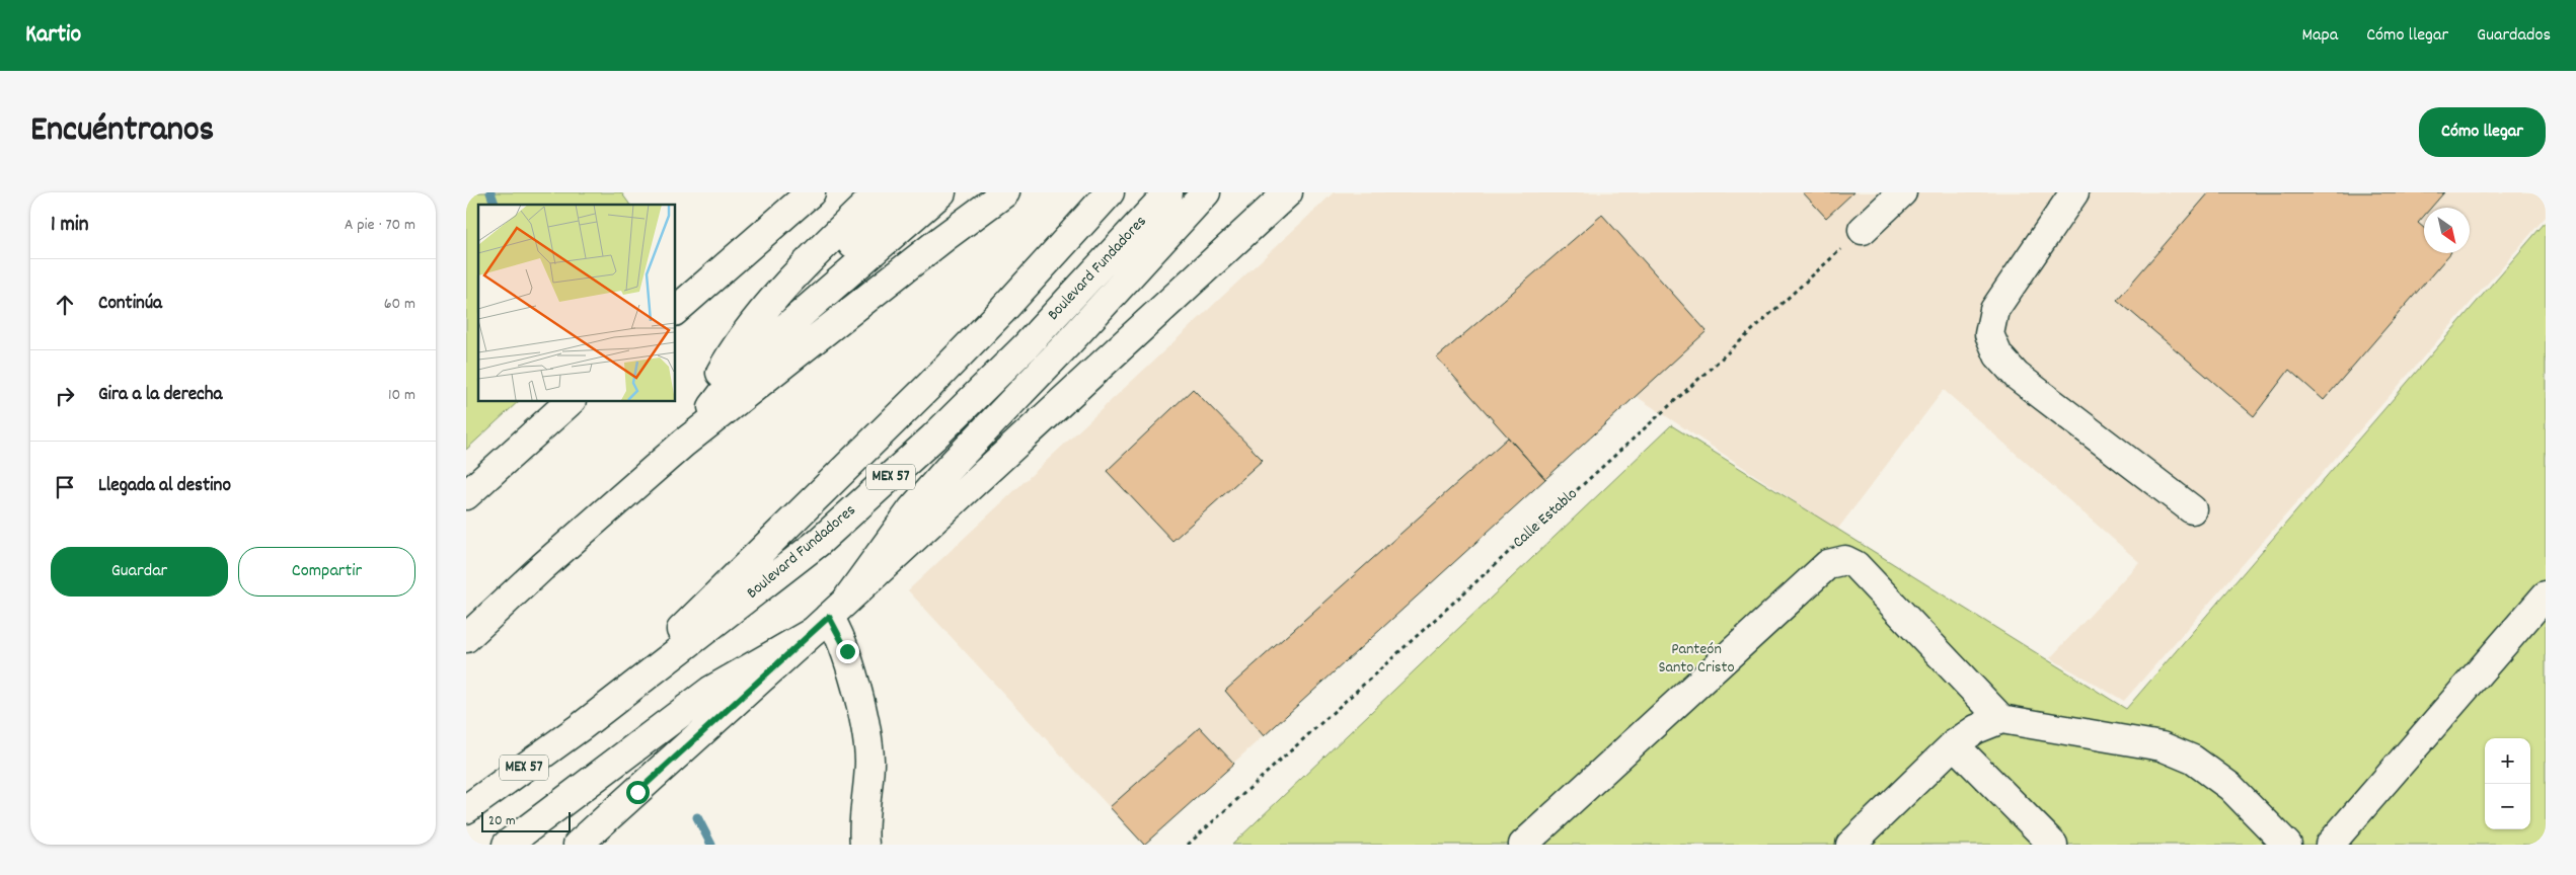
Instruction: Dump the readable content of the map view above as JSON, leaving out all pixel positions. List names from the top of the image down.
{
  "streets": {
    "main road": ["Boulevard Fundadores", "MEX 57"],
    "path": ["Calle Establo"]
  },
  "parks": ["Panteón Santo Cristo"],
  "scale_bar": "20 m",
  "north": "bottom right",
  "page": {
    "header": "Kartio",
    "nav": ["Mapa", "Cómo llegar", "Guardados"],
    "title": "Encuéntranos",
    "buttons": [
      "Cómo llegar",
      ["Guardar", "Compartir"]
    ],
    "heading": ["1 min", "A pie · 70 m"],
    "list": [
      ["Continúa", "60 m"],
      ["Gira a la derecha", "10 m"],
      "Llegada al destino"
    ],
    "map_buttons": ["+", "−"],
    "scale": "20 m"
  }
}
